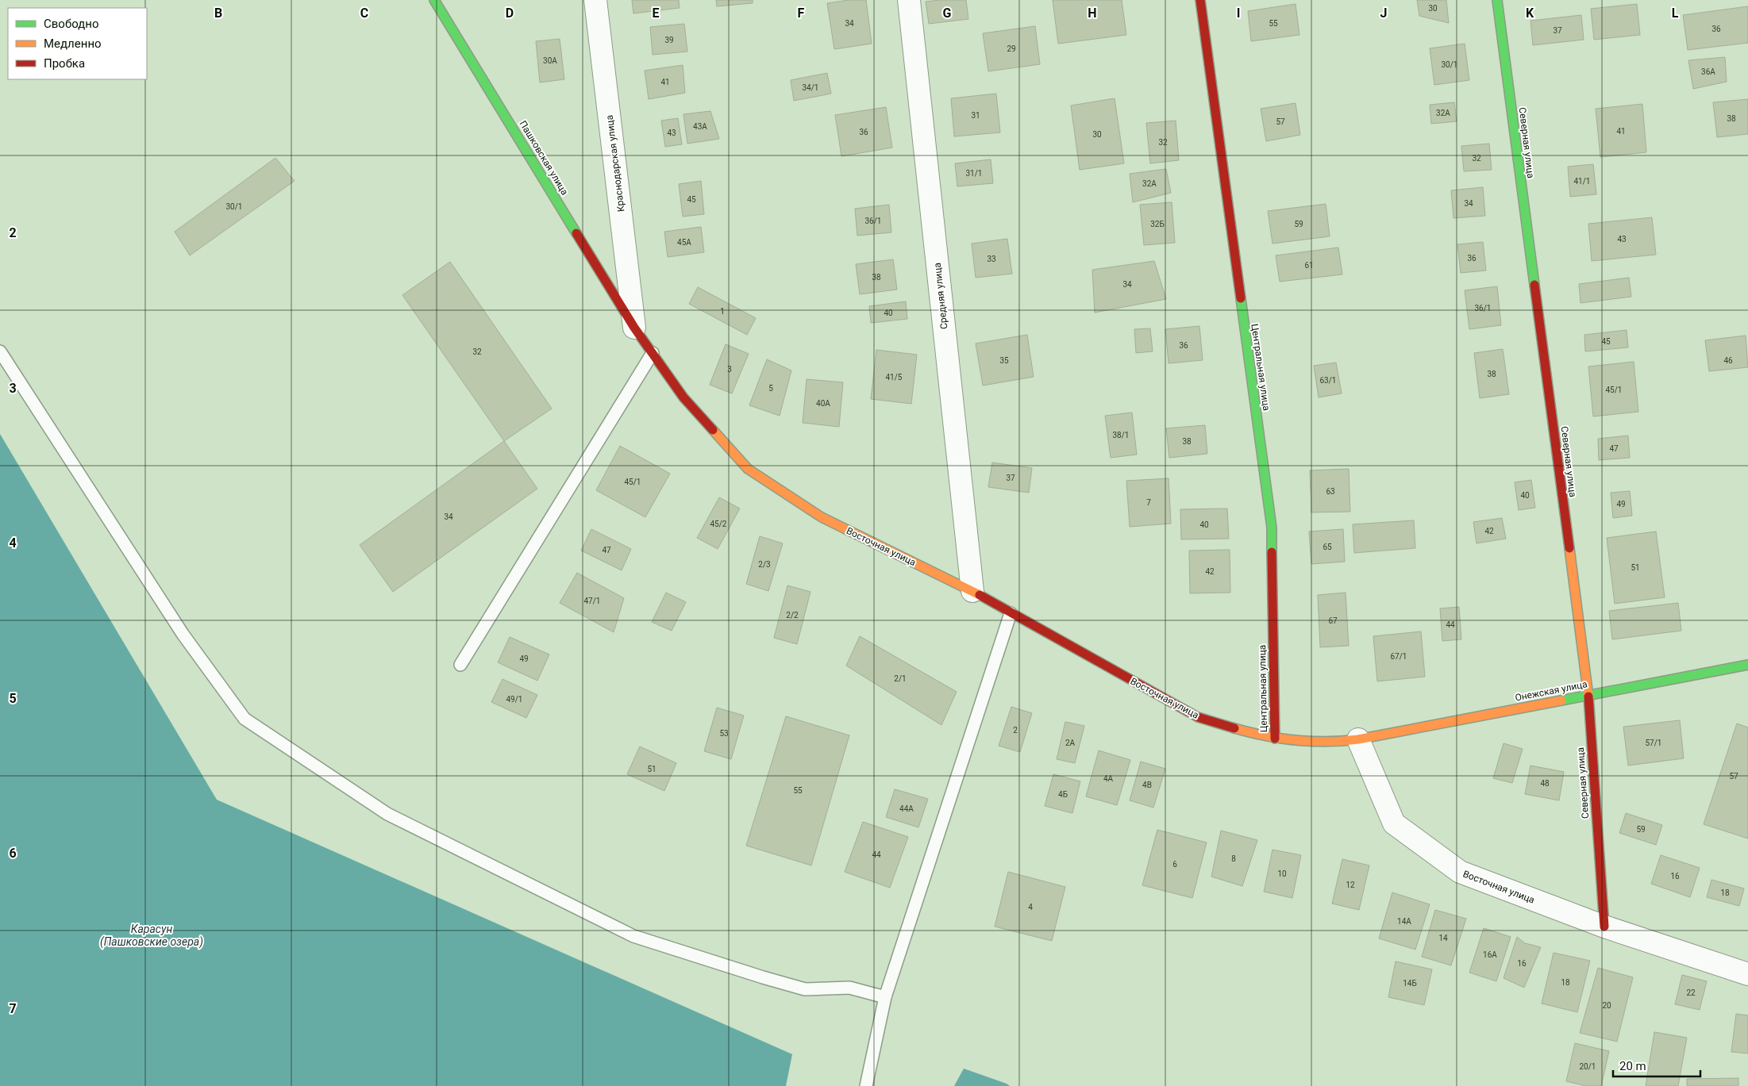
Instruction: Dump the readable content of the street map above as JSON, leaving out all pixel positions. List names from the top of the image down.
{
  "streets": {
    "street": [
      "Северная улица",
      "Пашковская улица",
      "Краснодарская улица",
      "Средняя улица",
      "Центральная улица",
      "Восточная улица",
      "Онежская улица"
    ]
  },
  "crossings": [
    ["Северная улица", "Восточная улица"],
    ["Северная улица", "Онежская улица"],
    ["Пашковская улица", "Краснодарская улица"],
    ["Пашковская улица", "Восточная улица"],
    ["Краснодарская улица", "Восточная улица"],
    ["Средняя улица", "Восточная улица"],
    ["Центральная улица", "Восточная улица"],
    ["Восточная улица", "Онежская улица"]
  ],
  "water": ["Карасун (Пашковские озера)"],
  "house_numbers": [
    "30",
    "34",
    "55",
    "36",
    "37",
    "39",
    "29",
    "30А",
    "30/1",
    "36А",
    "41",
    "34/1",
    "32А",
    "31",
    "38",
    "57",
    "43А",
    "41",
    "36",
    "43",
    "30",
    "32",
    "32",
    "31/1",
    "41/1",
    "32А",
    "45",
    "34",
    "30/1",
    "36/1",
    "32Б",
    "59",
    "43",
    "45А",
    "36",
    "33",
    "61",
    "38",
    "34",
    "36/1",
    "1",
    "40",
    "45",
    "36",
    "32",
    "35",
    "46",
    "3",
    "38",
    "41/5",
    "63/1",
    "5",
    "45/1",
    "40А",
    "38/1",
    "38",
    "47",
    "37",
    "45/1",
    "63",
    "40",
    "7",
    "49",
    "34",
    "45/2",
    "40",
    "42",
    "65",
    "47",
    "2/3",
    "51",
    "42",
    "47/1",
    "2/2",
    "67",
    "44",
    "67/1",
    "49",
    "2/1",
    "49/1",
    "2",
    "53",
    "2А",
    "57/1",
    "51",
    "57",
    "4А",
    "48",
    "4В",
    "55",
    "4Б",
    "44А",
    "59",
    "44",
    "8",
    "6",
    "10",
    "16",
    "12",
    "18",
    "4",
    "14А",
    "14",
    "16А",
    "16",
    "18",
    "14Б",
    "22",
    "20",
    "20/1"
  ],
  "legend": ["Свободно", "Медленно", "Пробка"],
  "scale_bar": "20 m",
  "grid": {
    "columns": [
      "B",
      "C",
      "D",
      "E",
      "F",
      "G",
      "H",
      "I",
      "J",
      "K",
      "L"
    ],
    "rows": [
      "2",
      "3",
      "4",
      "5",
      "6",
      "7"
    ]
  }
}
